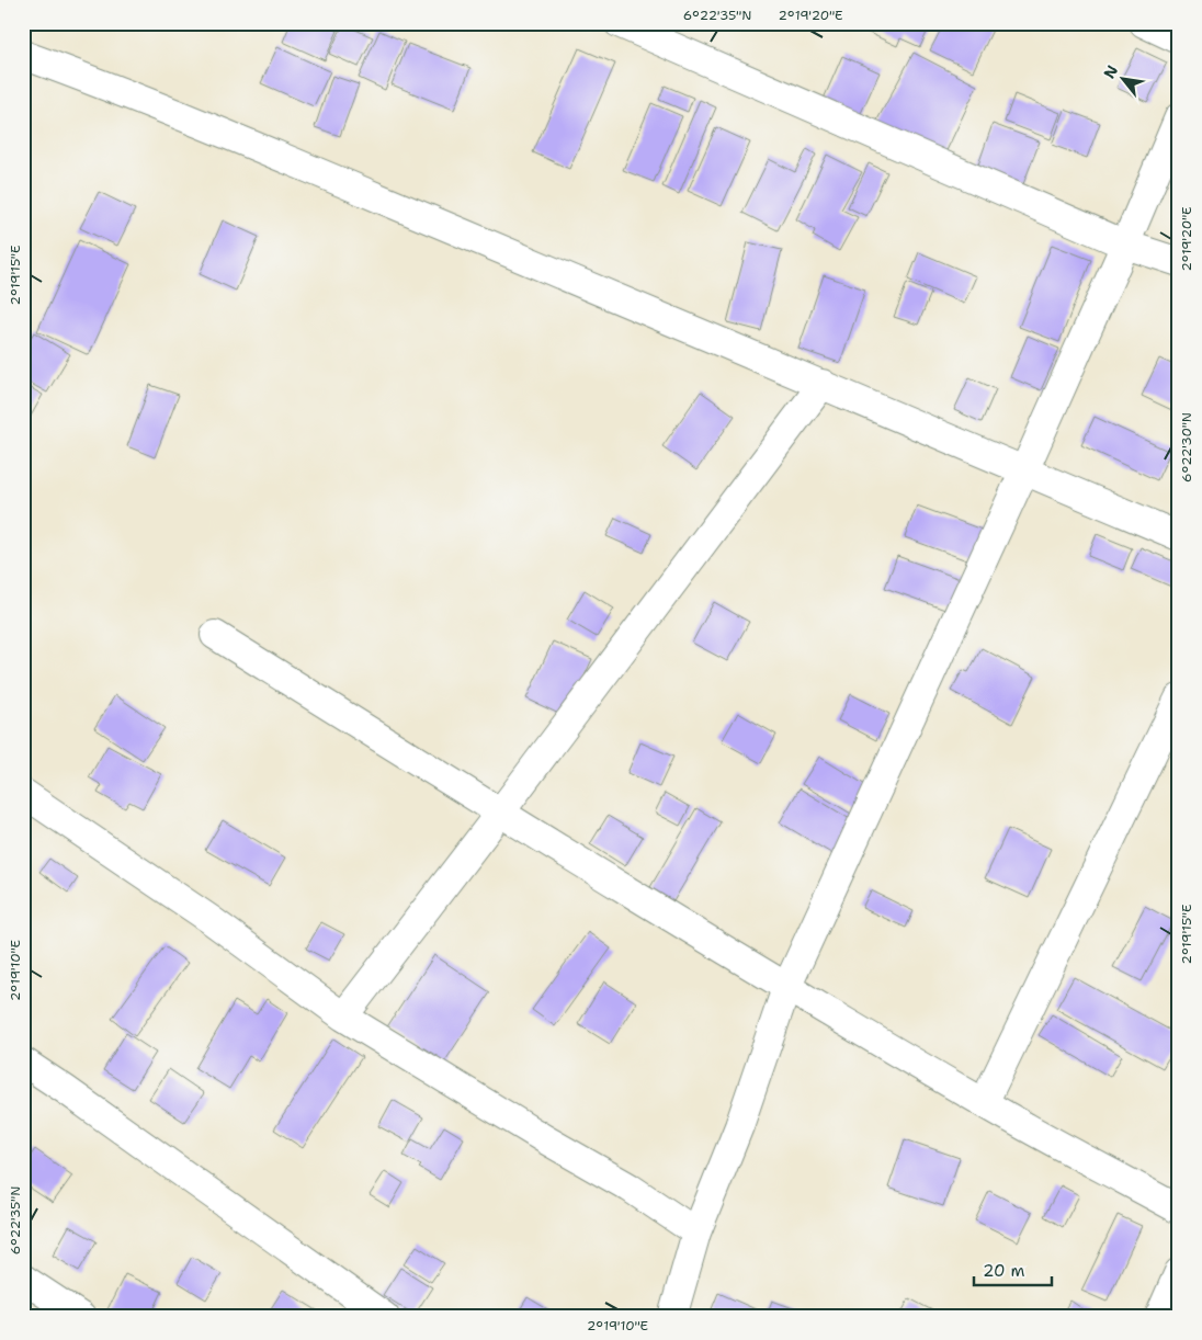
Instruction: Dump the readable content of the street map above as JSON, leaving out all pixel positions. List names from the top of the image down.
{
  "scale_bar": "20 m",
  "north": "top left",
  "coordinates": [
    "6°22'35\"N",
    "2°19'20\"E",
    "2°19'15\"E",
    "6°22'30\"N",
    "2°19'10\"E"
  ]
}
